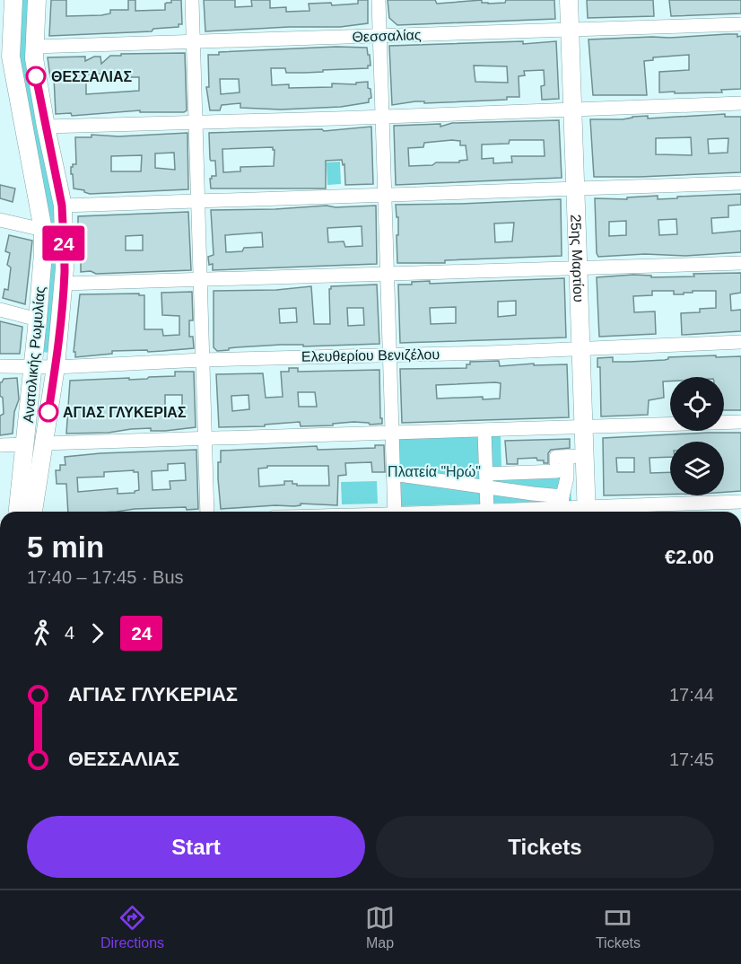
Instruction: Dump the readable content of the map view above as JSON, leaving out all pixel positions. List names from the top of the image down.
{
  "streets": {
    "main road": ["25ης Μαρτίου", "Ανατολικής Ρωμυλίας"],
    "street": ["Θεσσαλίας", "Ελευθερίου Βενιζέλου"]
  },
  "crossings": [
    ["Θεσσαλίας", "25ης Μαρτίου"],
    ["Θεσσαλίας", "Ανατολικής Ρωμυλίας"],
    ["25ης Μαρτίου", "Ελευθερίου Βενιζέλου"],
    ["Ανατολικής Ρωμυλίας", "Ελευθερίου Βενιζέλου"]
  ],
  "parks": ["Πλατεία \"Ηρώ\""],
  "places": ["ΘΕΣΣΑΛΙΑΣ", "ΑΓΙΑΣ ΓΛΥΚΕΡΙΑΣ"],
  "lines": ["bus line 24"],
  "page": {
    "on_map": "24",
    "heading": ["5 min", "17:40 – 17:45 · Bus", "€2.00"],
    "legs": ["4", "24"],
    "list": [
      {
        "name": "ΑΓΙΑΣ ΓΛΥΚΕΡΙΑΣ",
        "value": "17:44"
      },
      {
        "name": "ΘΕΣΣΑΛΙΑΣ",
        "value": "17:45"
      }
    ],
    "buttons": ["Start", "Tickets"],
    "tabs": ["Directions", "Map", "Tickets"]
  }
}
